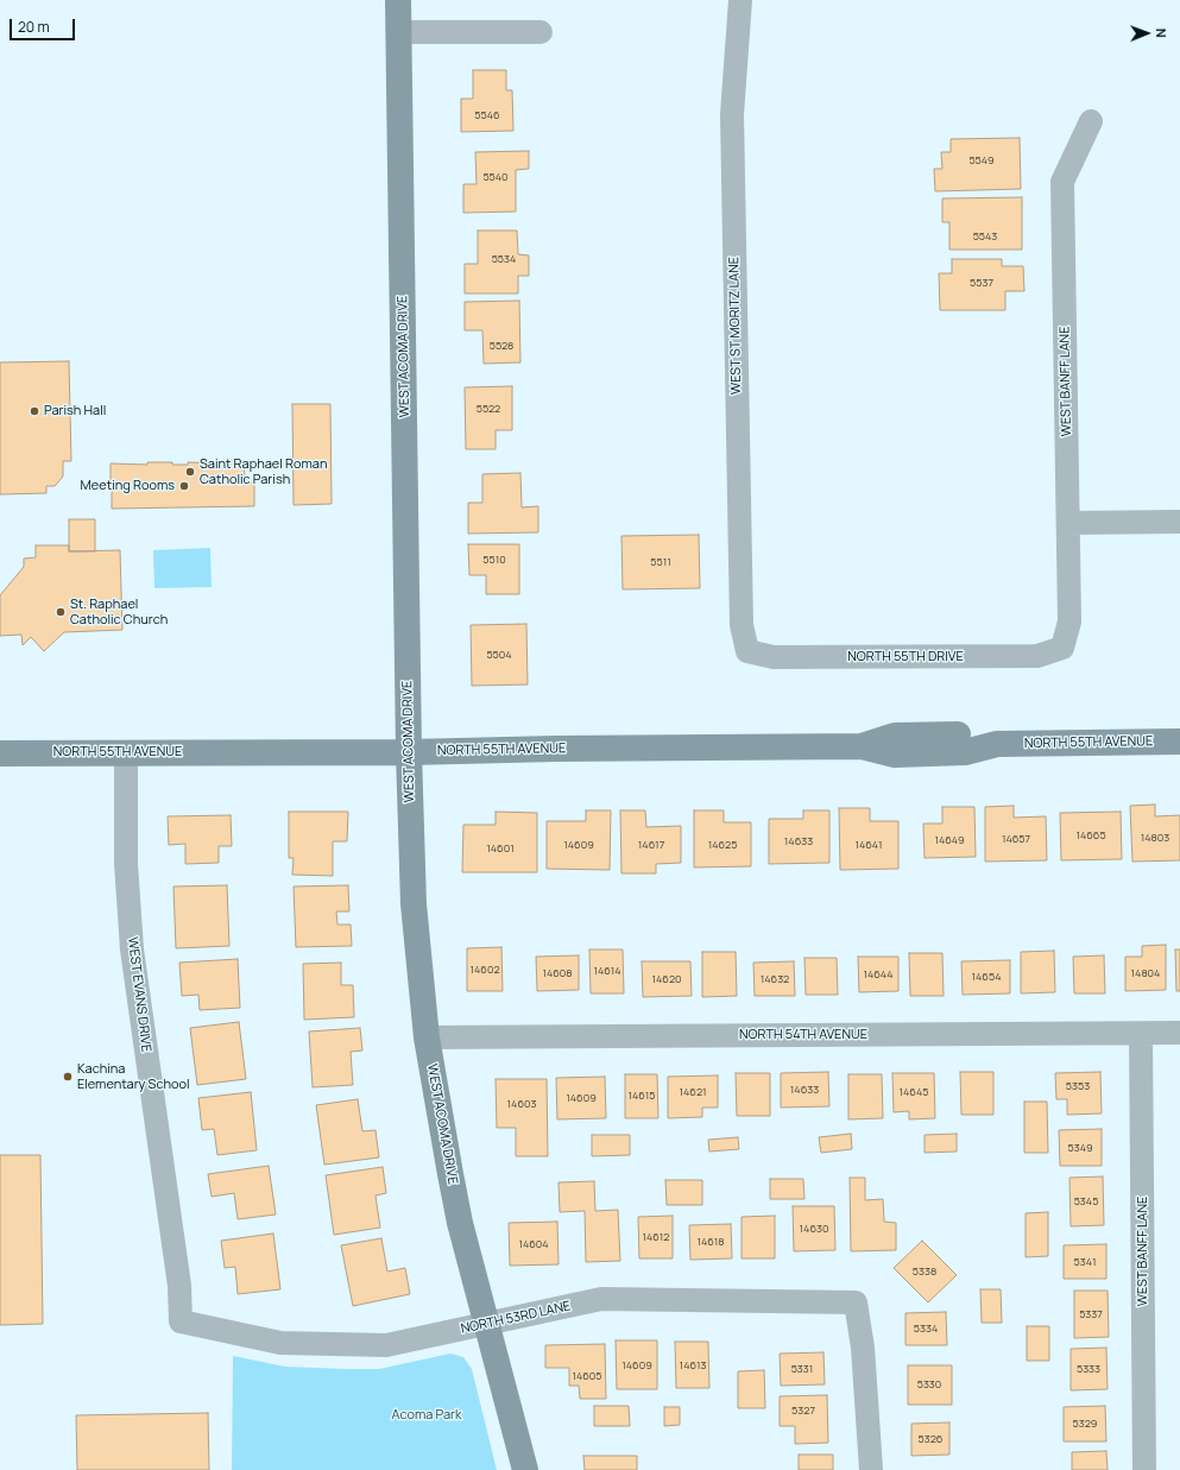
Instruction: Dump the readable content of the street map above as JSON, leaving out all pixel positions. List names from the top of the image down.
{
  "streets": {
    "street": [
      "WEST ST MORITZ LANE",
      "WEST ACOMA DRIVE",
      "WEST BANFF LANE",
      "NORTH 55TH DRIVE",
      "NORTH 55TH AVENUE",
      "WEST EVANS DRIVE",
      "NORTH 54TH AVENUE",
      "NORTH 53RD LANE"
    ]
  },
  "crossings": [
    ["WEST ST MORITZ LANE", "NORTH 55TH DRIVE"],
    ["WEST ACOMA DRIVE", "NORTH 55TH AVENUE"],
    ["WEST ACOMA DRIVE", "NORTH 54TH AVENUE"],
    ["WEST ACOMA DRIVE", "NORTH 53RD LANE"],
    ["WEST BANFF LANE", "NORTH 55TH DRIVE"],
    ["WEST BANFF LANE", "NORTH 54TH AVENUE"],
    ["NORTH 55TH AVENUE", "WEST EVANS DRIVE"],
    ["WEST EVANS DRIVE", "NORTH 53RD LANE"]
  ],
  "parks": ["Acoma Park"],
  "places": [
    "Parish Hall",
    "Saint Raphael Roman Catholic Parish",
    "Meeting Rooms",
    "St. Raphael Catholic Church",
    "Kachina Elementary School"
  ],
  "house_numbers": [
    "5546",
    "5549",
    "5540",
    "5543",
    "5534",
    "5537",
    "5528",
    "5522",
    "5510",
    "5511",
    "5504",
    "14665",
    "14803",
    "14657",
    "14649",
    "14633",
    "14609",
    "14617",
    "14625",
    "14641",
    "14601",
    "14602",
    "14614",
    "14608",
    "14804",
    "14644",
    "14654",
    "14620",
    "14632",
    "5353",
    "14633",
    "14621",
    "14645",
    "14615",
    "14609",
    "14603",
    "5349",
    "5345",
    "14630",
    "14612",
    "14618",
    "14604",
    "5341",
    "5338",
    "5337",
    "5334",
    "14609",
    "14613",
    "5331",
    "5333",
    "14605",
    "5330",
    "5327",
    "5329",
    "5326"
  ],
  "scale_bar": "20 m",
  "north": "right"
}
